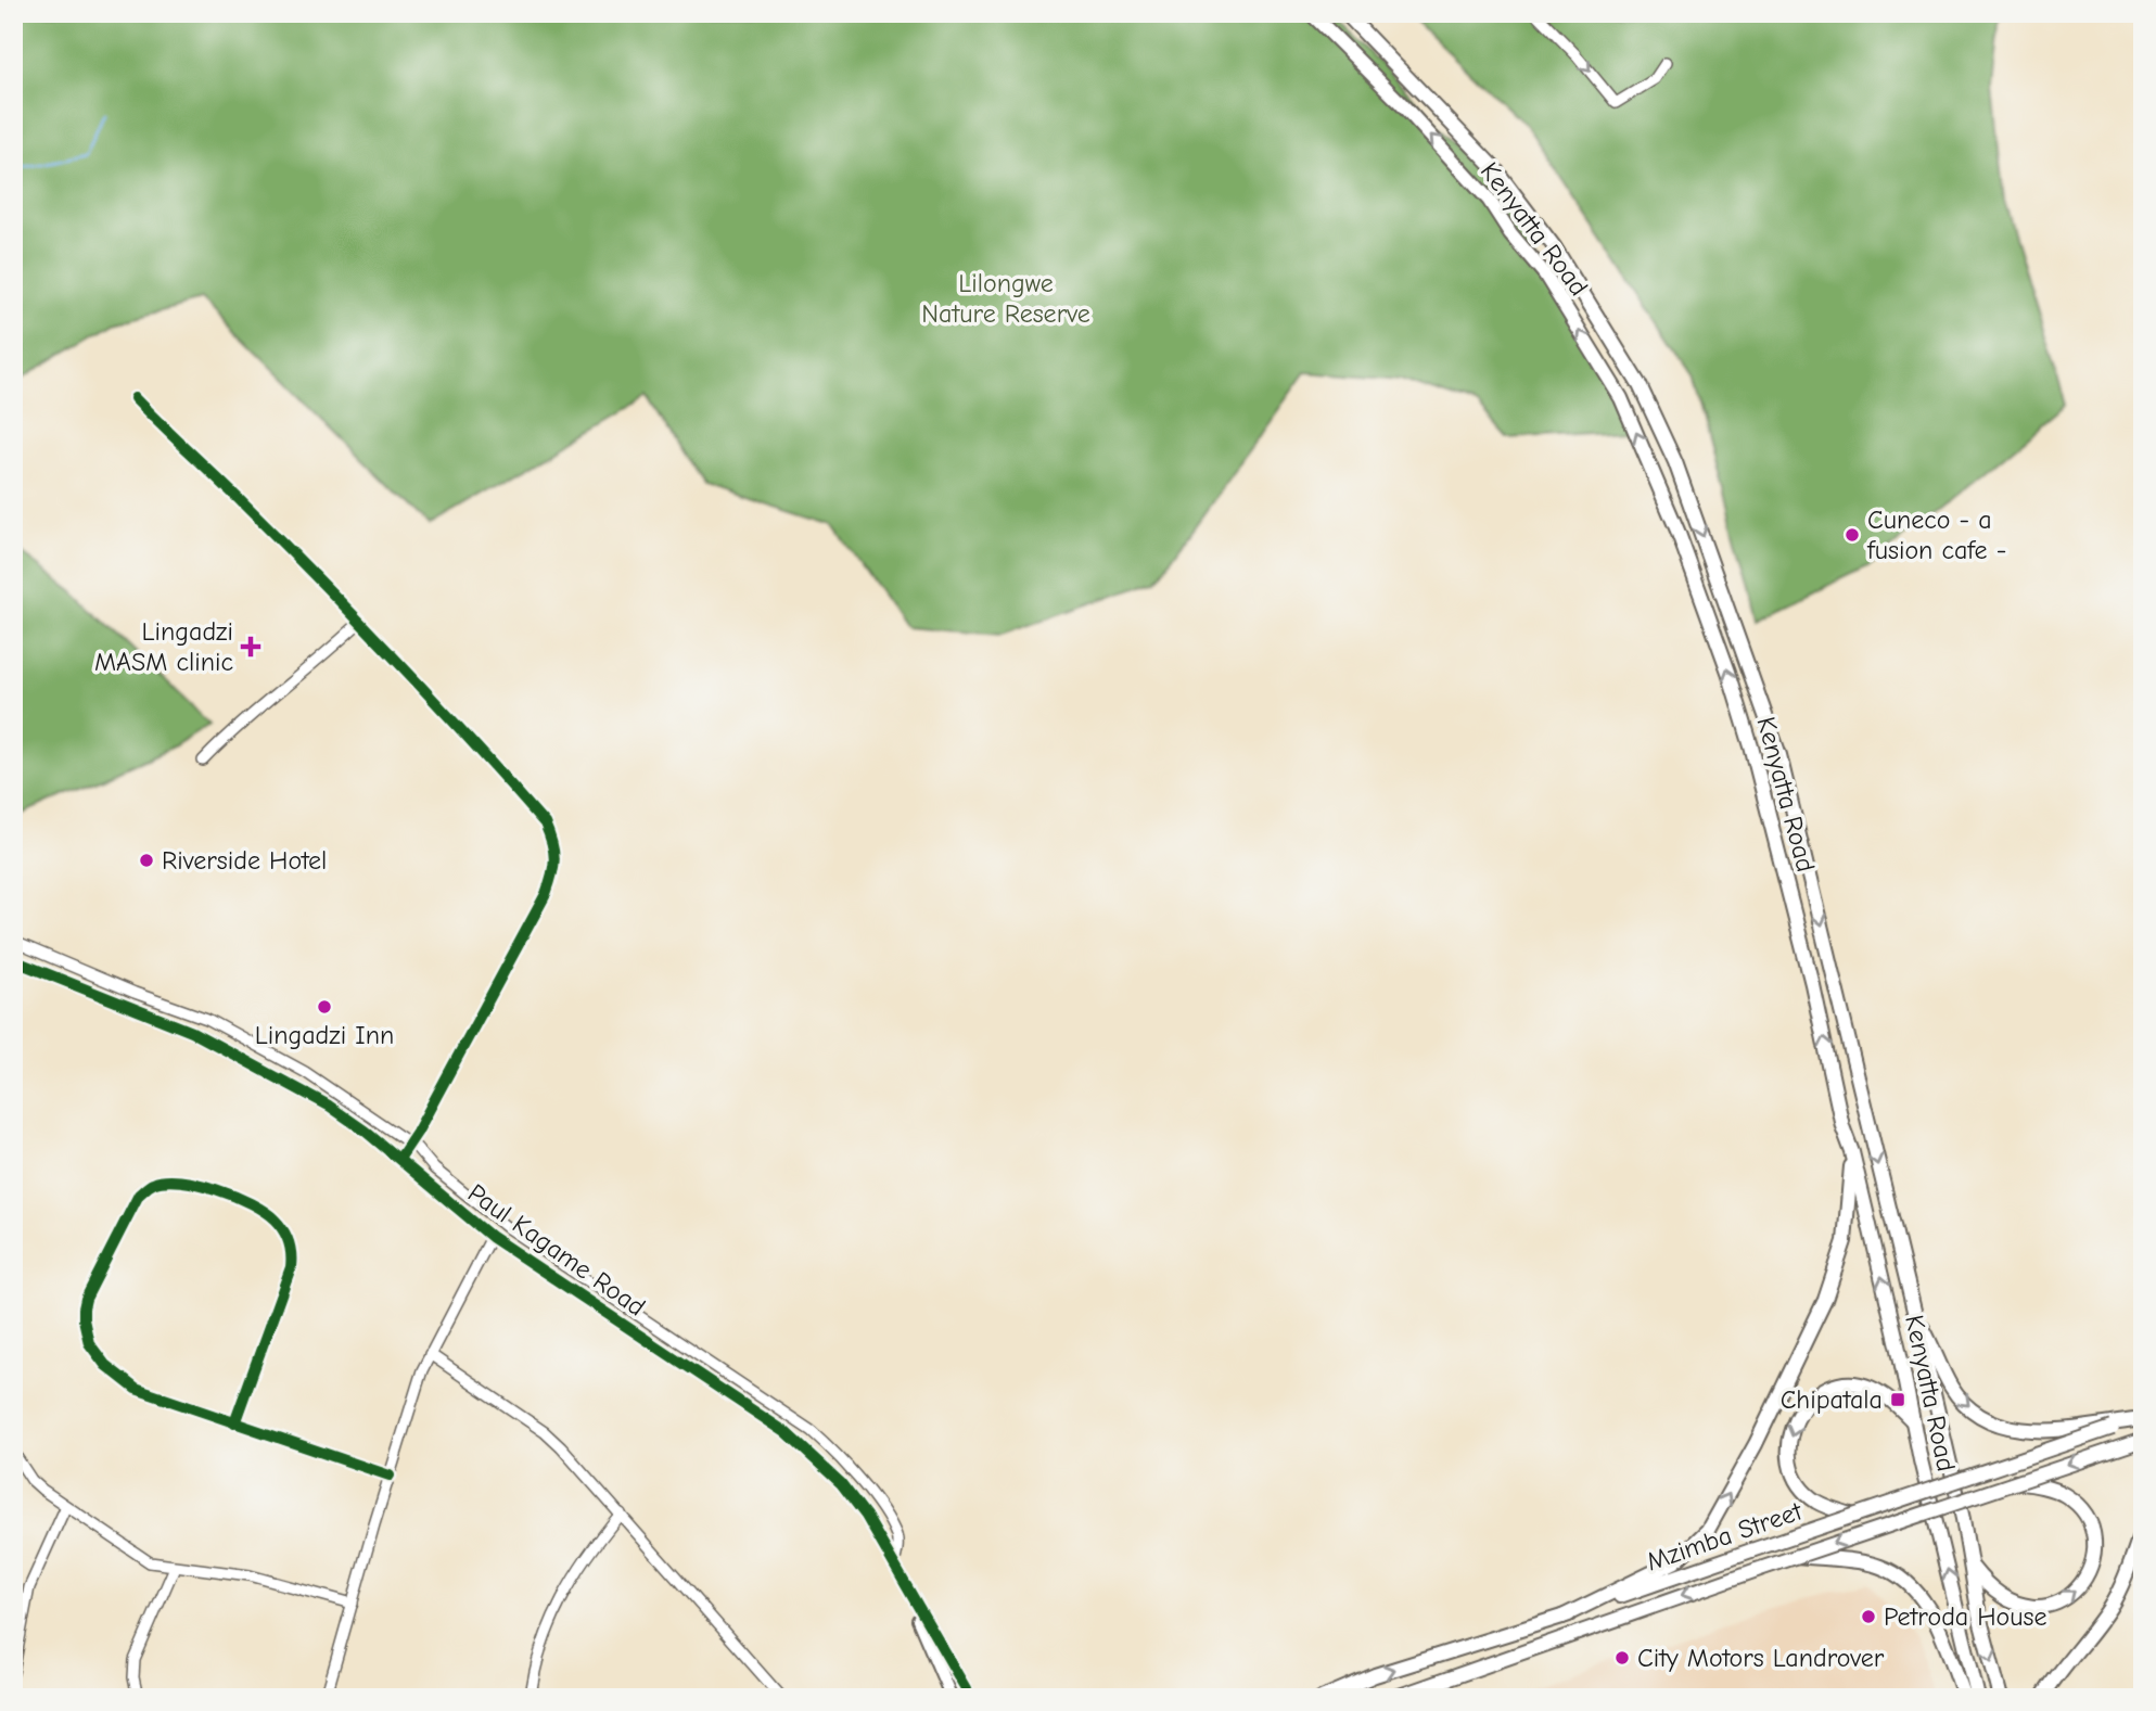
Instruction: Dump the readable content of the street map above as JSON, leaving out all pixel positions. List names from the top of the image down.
{
  "streets": {
    "main road": ["Kenyatta Road", "Mzimba Street"],
    "street": ["Paul Kagame Road"]
  },
  "parks": ["Lilongwe Nature Reserve"],
  "places": {
    "other": [
      "Cuneco - a fusion cafe -",
      "Riverside Hotel",
      "Lingadzi Inn",
      "Petroda House",
      "City Motors Landrover"
    ],
    "health": ["Lingadzi MASM clinic"],
    "transit": ["Chipatala"]
  }
}
